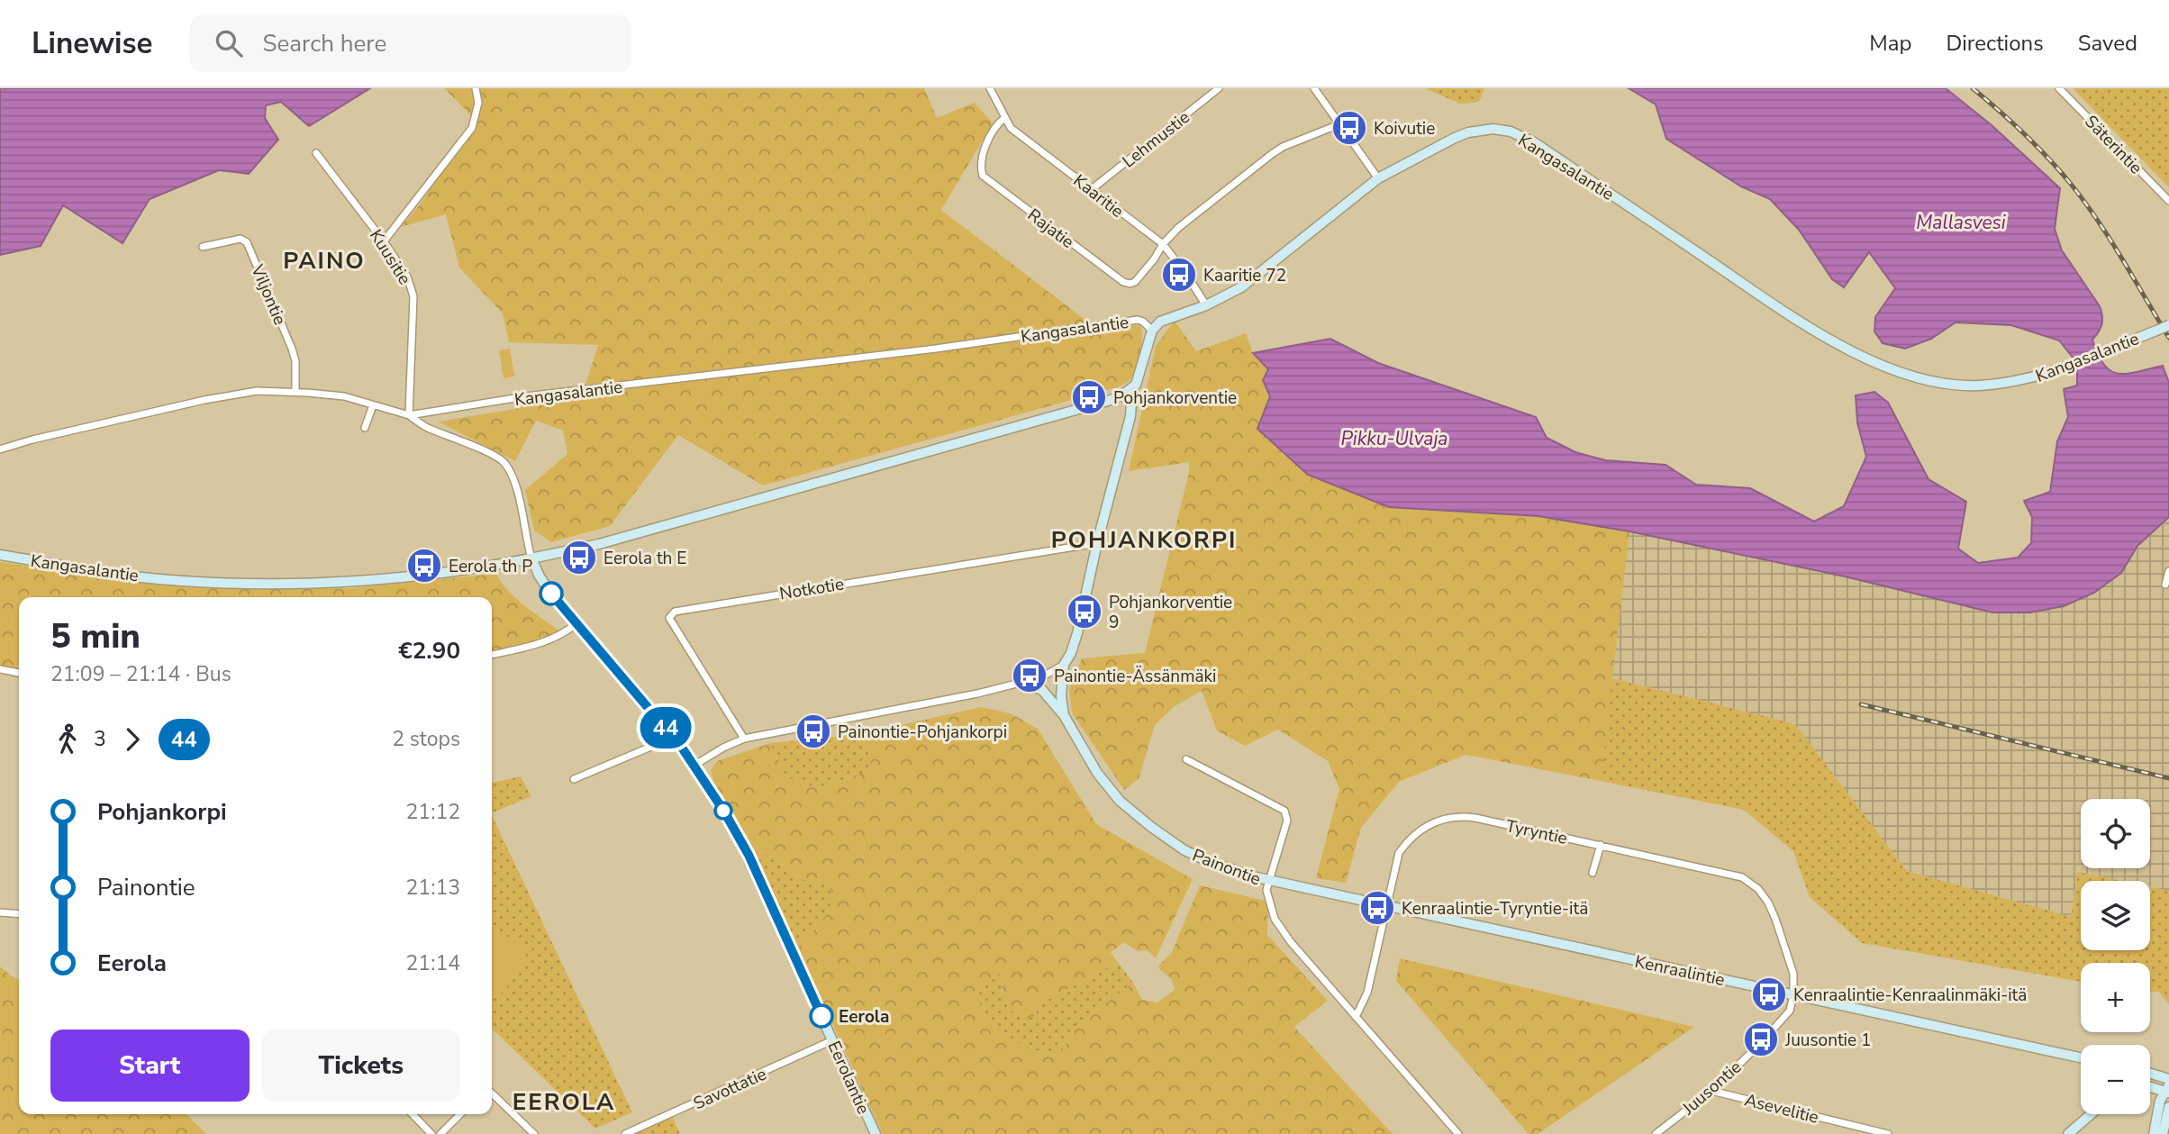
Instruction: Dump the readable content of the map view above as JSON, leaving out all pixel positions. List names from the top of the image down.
{
  "streets": {
    "main road": [
      "Kangasalantie",
      "Painontie",
      "Kenraalintie",
      "Eerolantie"
    ],
    "street": [
      "Lehmustie",
      "Säterintie",
      "Kaaritie",
      "Rajatie",
      "Kuusitie",
      "Viljontie",
      "Notkotie",
      "Tyryntie",
      "Juusontie",
      "Savottatie",
      "Asevelitie"
    ]
  },
  "crossings": [
    ["Lehmustie", "Kaaritie"],
    ["Kangasalantie", "Kaaritie"],
    ["Kangasalantie", "Kuusitie"],
    ["Kangasalantie", "Viljontie"],
    ["Kaaritie", "Rajatie"],
    ["Tyryntie", "Painontie"],
    ["Tyryntie", "Kenraalintie"],
    ["Tyryntie", "Juusontie"],
    ["Painontie", "Kenraalintie"],
    ["Kenraalintie", "Juusontie"],
    ["Eerolantie", "Savottatie"],
    ["Juusontie", "Asevelitie"]
  ],
  "districts": ["PAINO", "POHJANKORPI", "EEROLA"],
  "water": ["Mallasvesi", "Pikku-Ulvaja"],
  "places": {
    "bus stop": [
      "Koivutie",
      "Kaaritie 72",
      "Pohjankorventie",
      "Eerola th E",
      "Eerola th P",
      "Pohjankorventie 9",
      "Painontie-Ässänmäki",
      "Painontie-Pohjankorpi",
      "Kenraalintie-Tyryntie-itä",
      "Kenraalintie-Kenraalinmäki-itä",
      "Juusontie 1"
    ],
    "other": ["Eerola"]
  },
  "lines": ["bus line 44"],
  "page": {
    "header": "Linewise",
    "search": "Search here",
    "nav": ["Map", "Directions", "Saved"],
    "on_map": "44",
    "heading": ["5 min", "21:09 – 21:14 · Bus", "€2.90"],
    "legs": ["3", "44", "2 stops"],
    "list": [
      {
        "name": "Pohjankorpi",
        "value": "21:12"
      },
      {
        "name": "Painontie",
        "value": "21:13"
      },
      {
        "name": "Eerola",
        "value": "21:14"
      }
    ],
    "map_buttons": ["+", "−"],
    "buttons": ["Start", "Tickets"]
  }
}
